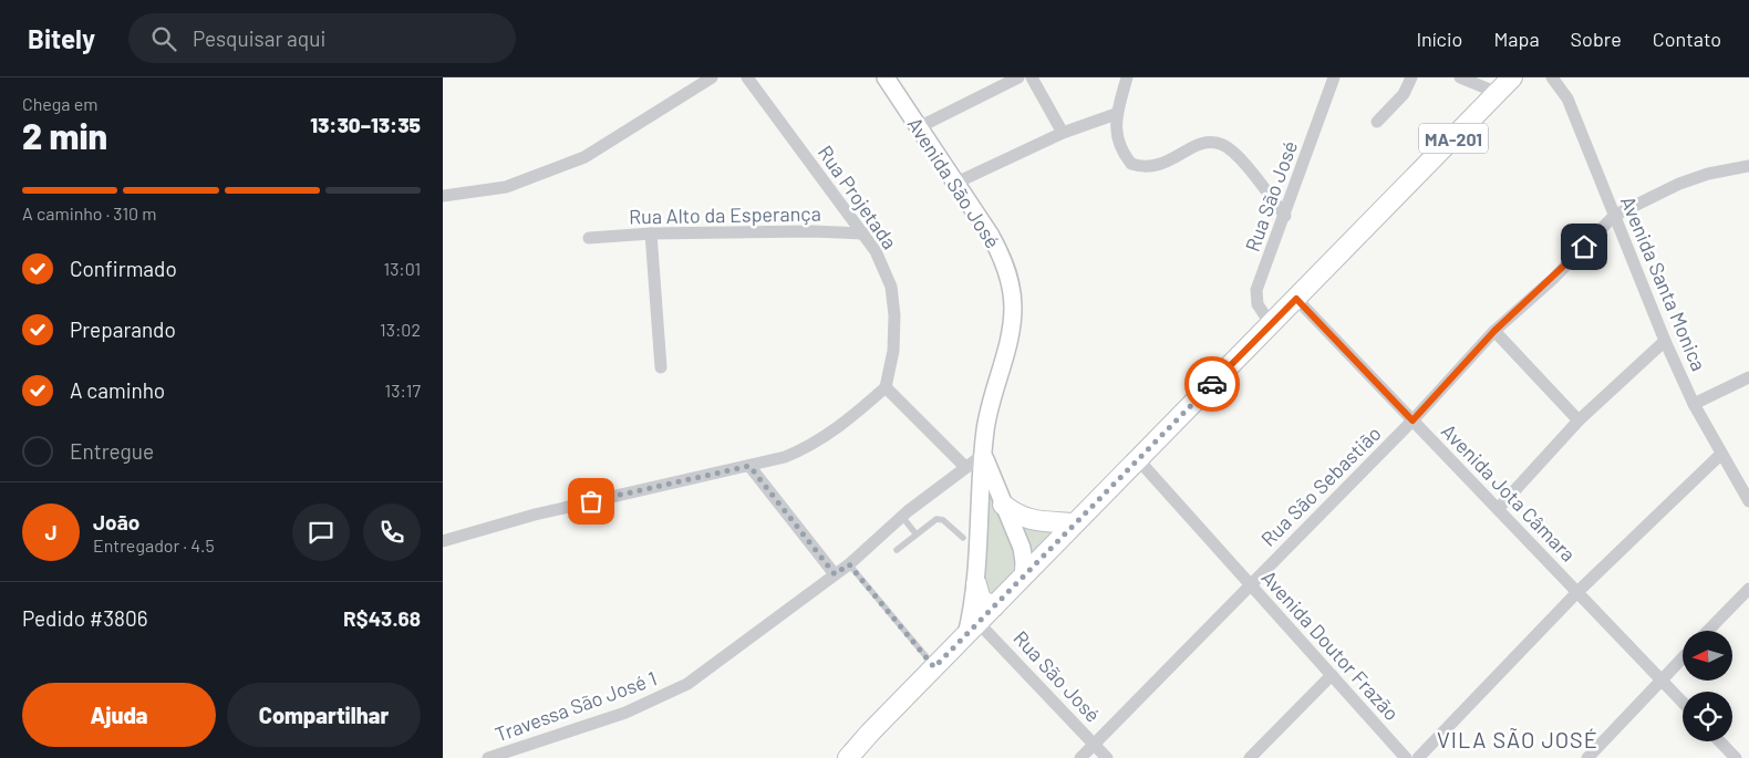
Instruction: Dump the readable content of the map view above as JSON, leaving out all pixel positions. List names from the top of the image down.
{
  "streets": {
    "main road": ["MA-201"],
    "street": [
      "Avenida São José",
      "Rua São José",
      "Rua Projetada",
      "Rua Alto da Esperança",
      "Avenida Santa Monica",
      "Rua São Sebastião",
      "Avenida Jota Câmara",
      "Avenida Doutor Frazão",
      "Travessa São José 1"
    ]
  },
  "crossings": [
    ["MA-201", "Avenida São José"],
    ["MA-201", "Rua São José"],
    ["MA-201", "Avenida Jota Câmara"],
    ["MA-201", "Avenida Doutor Frazão"],
    ["Avenida São José", "Rua São José"],
    ["Avenida São José", "Travessa São José 1"],
    ["Rua São José", "Rua São Sebastião"],
    ["Rua Projetada", "Rua Alto da Esperança"],
    ["Avenida Santa Monica", "Rua São Sebastião"],
    ["Rua São Sebastião", "Avenida Jota Câmara"],
    ["Rua São Sebastião", "Avenida Doutor Frazão"]
  ],
  "districts": ["VILA SÃO JOSÉ"],
  "north": "left",
  "page": {
    "header": "Bitely",
    "search": "Pesquisar aqui",
    "nav": [
      "Início",
      "Mapa",
      "Sobre",
      "Contato"
    ],
    "heading": ["2 min", "Chega em", "13:30–13:35"],
    "panel": [
      "João",
      "Entregador · 4.5",
      "Pedido #3806",
      "R$43.68"
    ],
    "bar": "A caminho · 310 m",
    "list": [
      ["Confirmado", "13:01"],
      ["Preparando", "13:02"],
      ["A caminho", "13:17"],
      "Entregue"
    ],
    "round": "J",
    "buttons": ["Ajuda", "Compartilhar"]
  }
}
